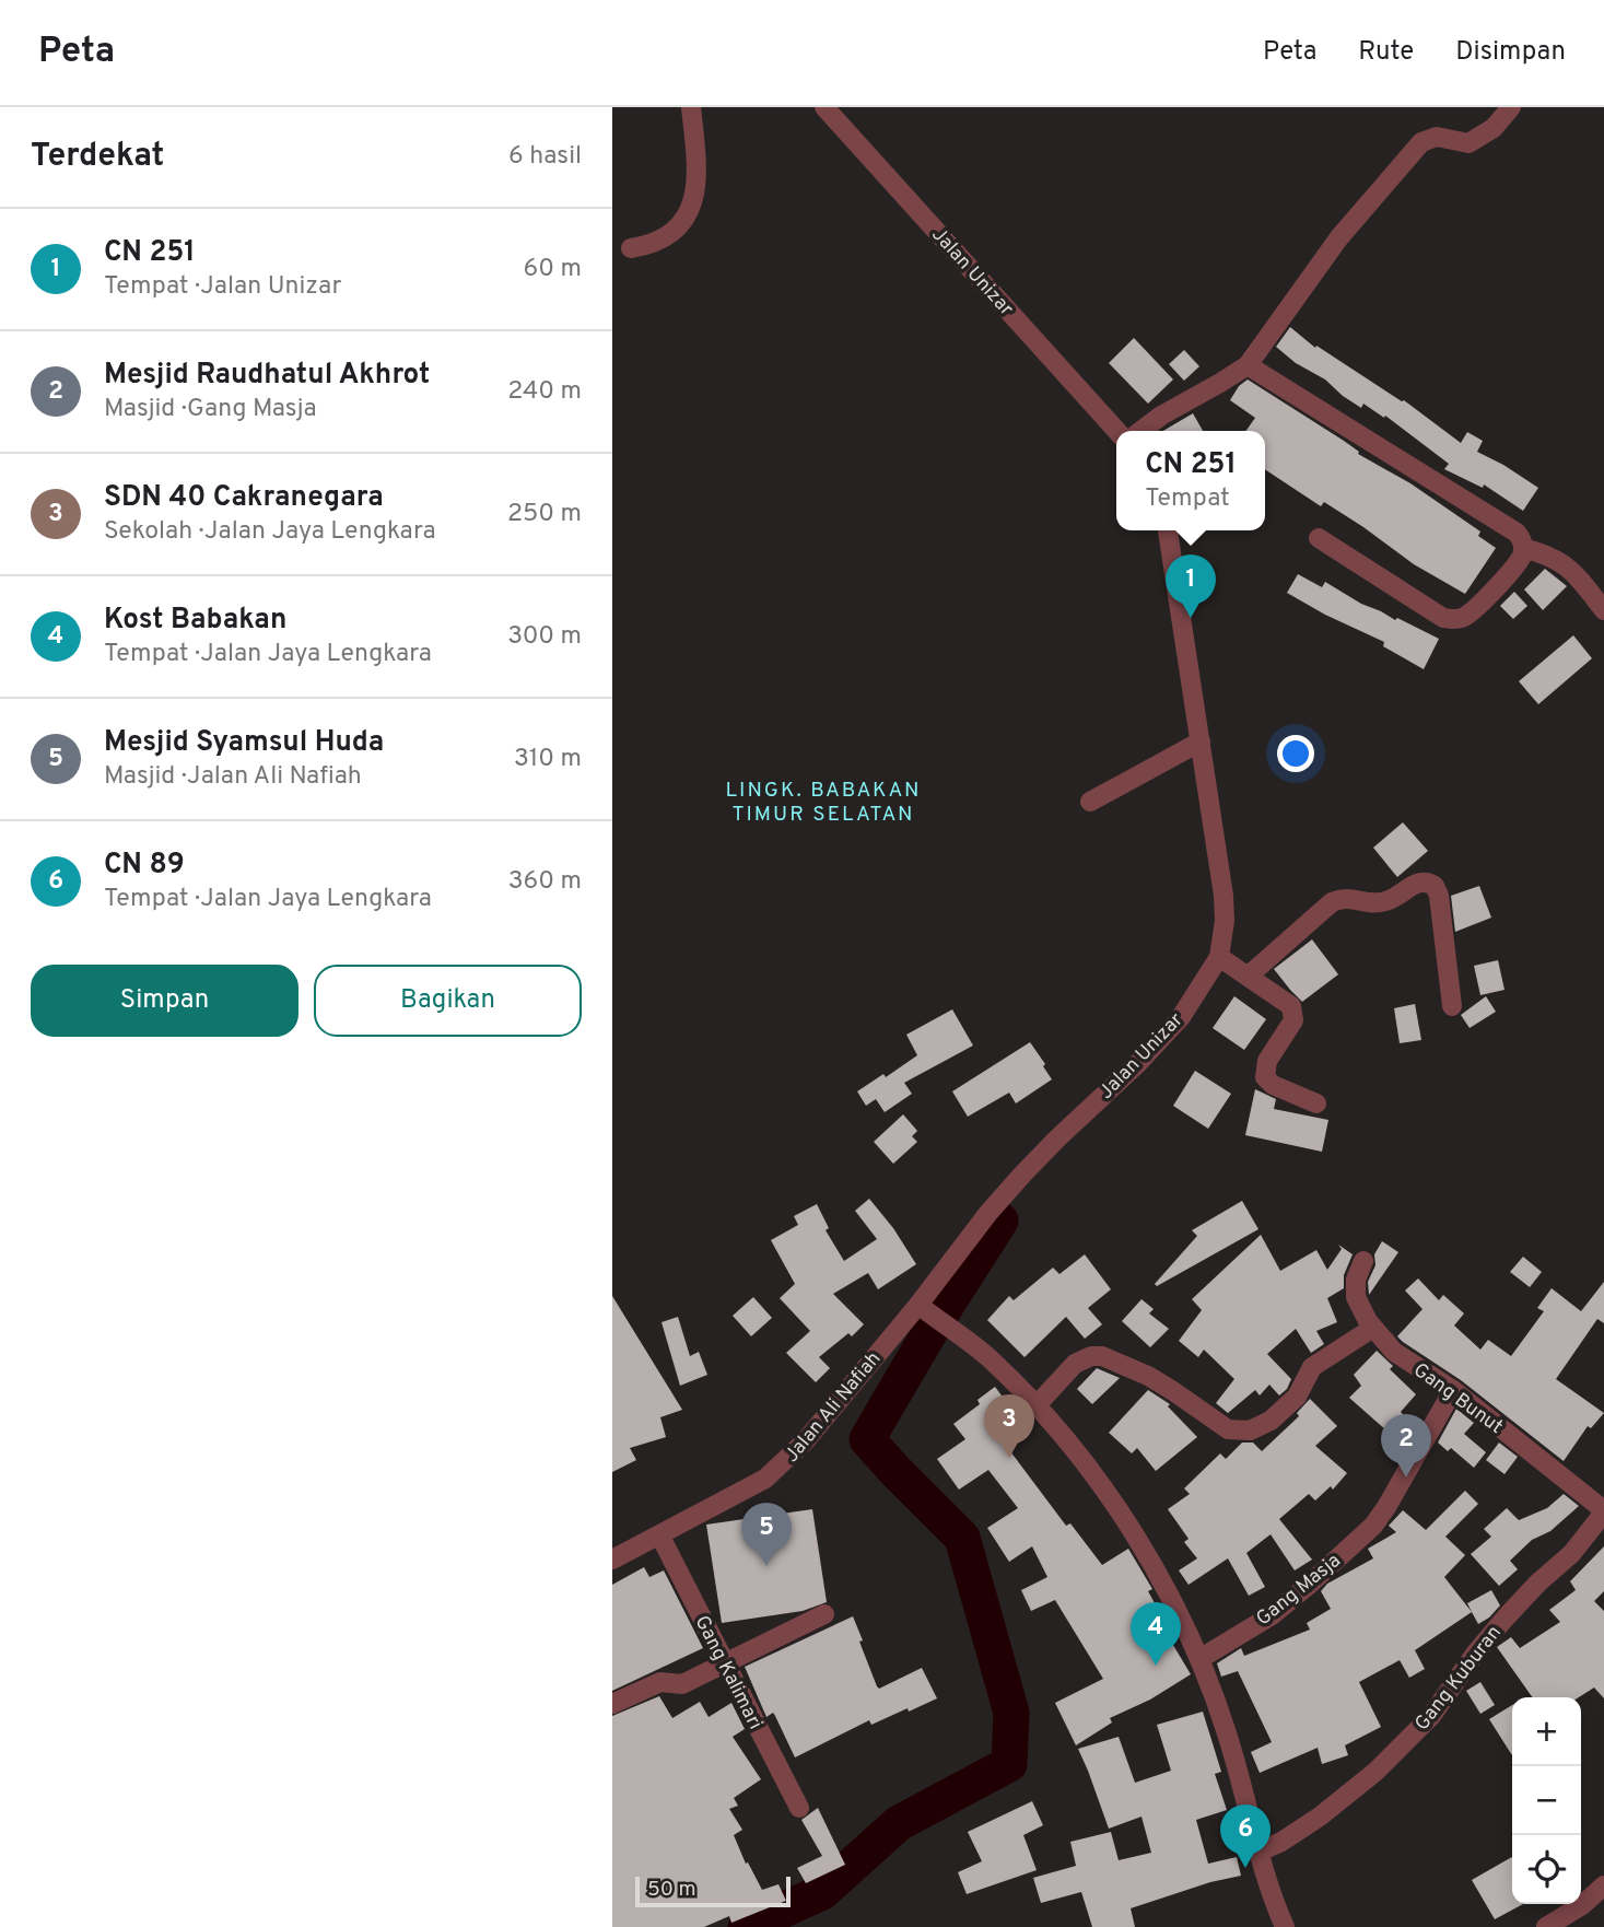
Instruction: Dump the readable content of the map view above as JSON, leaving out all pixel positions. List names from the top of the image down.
{
  "streets": {
    "street": [
      "Jalan Unizar",
      "Gang Bunut",
      "Jalan Ali Nafiah",
      "Gang Masja",
      "Gang Kalimari",
      "Gang Kuburan"
    ]
  },
  "crossings": [
    ["Jalan Unizar", "Jalan Ali Nafiah"],
    ["Gang Bunut", "Gang Masja"],
    ["Gang Bunut", "Gang Kuburan"],
    ["Jalan Ali Nafiah", "Gang Kalimari"]
  ],
  "districts": ["LINGK. BABAKAN TIMUR SELATAN"],
  "scale_bar": "50 m",
  "page": {
    "header": "Peta",
    "nav": ["Peta", "Rute", "Disimpan"],
    "heading": ["Terdekat", "6 hasil"],
    "list": [
      {
        "mark": "1",
        "name": "CN 251",
        "note": "Tempat · Jalan Unizar",
        "value": "60 m"
      },
      {
        "mark": "2",
        "name": "Mesjid Raudhatul Akhrot",
        "note": "Masjid · Gang Masja",
        "value": "240 m"
      },
      {
        "mark": "3",
        "name": "SDN 40 Cakranegara",
        "note": "Sekolah · Jalan Jaya Lengkara",
        "value": "250 m"
      },
      {
        "mark": "4",
        "name": "Kost Babakan",
        "note": "Tempat · Jalan Jaya Lengkara",
        "value": "300 m"
      },
      {
        "mark": "5",
        "name": "Mesjid Syamsul Huda",
        "note": "Masjid · Jalan Ali Nafiah",
        "value": "310 m"
      },
      {
        "mark": "6",
        "name": "CN 89",
        "note": "Tempat · Jalan Jaya Lengkara",
        "value": "360 m"
      }
    ],
    "popup": ["CN 251", "Tempat"],
    "pins": [
      "1",
      "3",
      "2",
      "5",
      "4",
      "6"
    ],
    "buttons": ["Simpan", "Bagikan"],
    "map_buttons": ["+", "−"],
    "scale": "50 m"
  }
}
